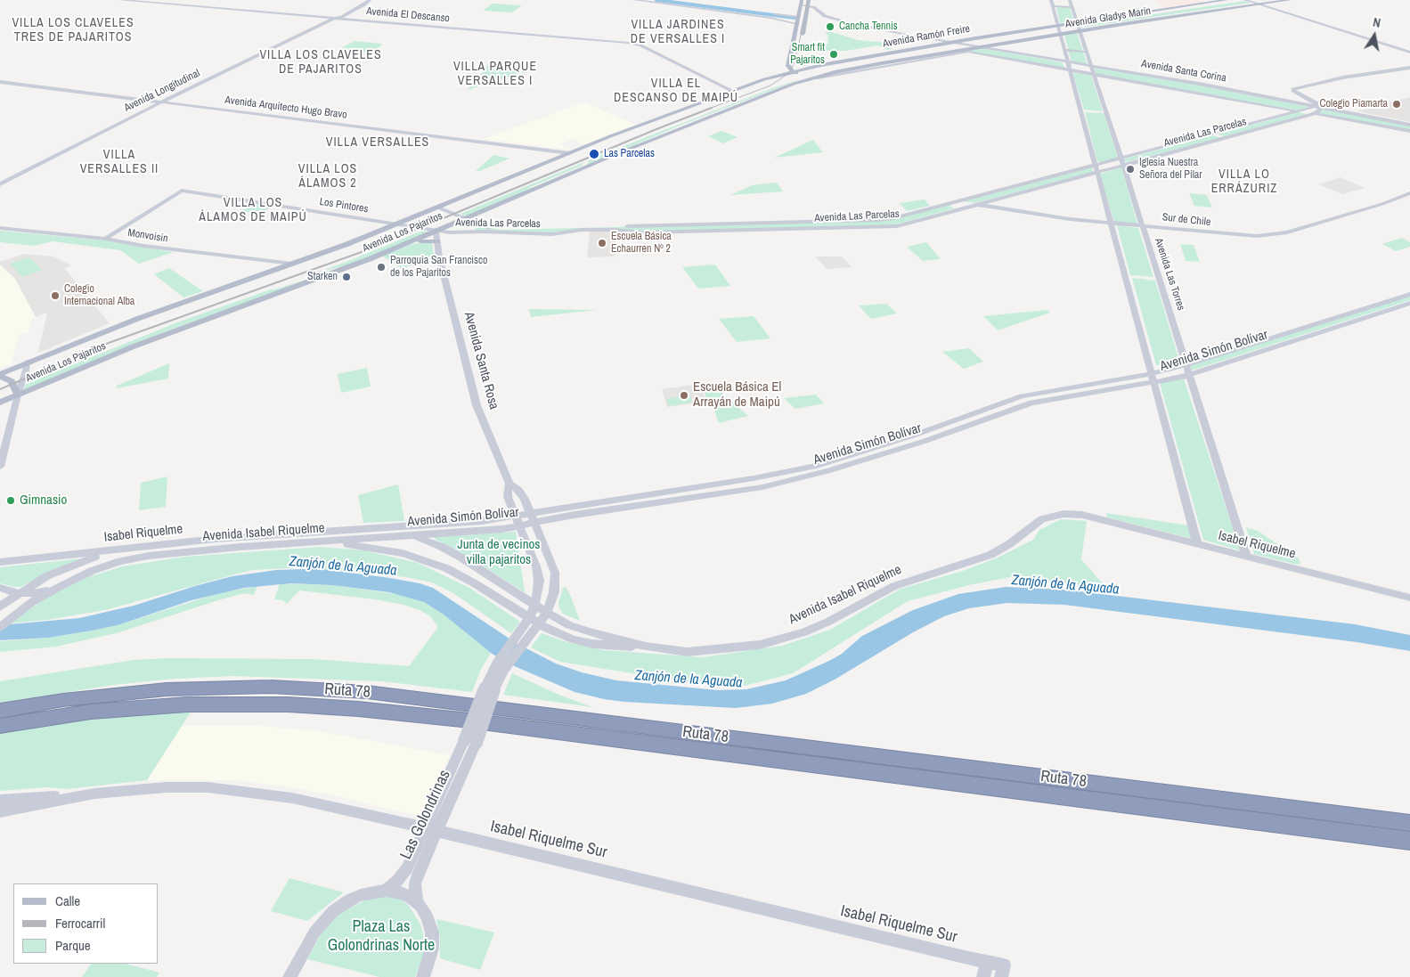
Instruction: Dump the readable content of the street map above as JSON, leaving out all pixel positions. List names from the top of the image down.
{
  "streets": {
    "highway": ["Ruta 78"],
    "main road": ["Avenida Gladys Marín", "Avenida Ramón Freire", "Avenida Los Pajaritos"],
    "street": [
      "Avenida El Descanso",
      "Avenida Santa Corina",
      "Avenida Longitudinal",
      "Avenida Arquitecto Hugo Bravo",
      "Avenida Las Parcelas",
      "Los Pintores",
      "Sur de Chile",
      "Monvoisin",
      "Avenida Las Torres",
      "Avenida Simón Bolívar",
      "Avenida Santa Rosa",
      "Avenida Isabel Riquelme",
      "Isabel Riquelme",
      "Las Golondrinas",
      "Isabel Riquelme Sur"
    ]
  },
  "crossings": [
    ["Avenida El Descanso", "Avenida Longitudinal"],
    ["Avenida El Descanso", "Avenida Los Pajaritos"],
    ["Avenida Gladys Marín", "Avenida Ramón Freire"],
    ["Avenida Gladys Marín", "Avenida Santa Corina"],
    ["Avenida Gladys Marín", "Avenida Los Pajaritos"],
    ["Avenida Gladys Marín", "Avenida Las Torres"],
    ["Avenida Ramón Freire", "Avenida Santa Corina"],
    ["Avenida Ramón Freire", "Avenida Los Pajaritos"],
    ["Avenida Santa Corina", "Avenida Las Parcelas"],
    ["Avenida Santa Corina", "Avenida Los Pajaritos"],
    ["Avenida Santa Corina", "Avenida Las Torres"],
    ["Avenida Longitudinal", "Avenida Arquitecto Hugo Bravo"],
    ["Avenida Arquitecto Hugo Bravo", "Avenida Los Pajaritos"],
    ["Avenida Las Parcelas", "Los Pintores"],
    ["Avenida Las Parcelas", "Sur de Chile"],
    ["Avenida Las Parcelas", "Avenida Los Pajaritos"],
    ["Avenida Las Parcelas", "Avenida Las Torres"],
    ["Avenida Las Parcelas", "Avenida Santa Rosa"],
    ["Los Pintores", "Avenida Los Pajaritos"],
    ["Los Pintores", "Monvoisin"],
    ["Sur de Chile", "Avenida Las Torres"],
    ["Avenida Los Pajaritos", "Monvoisin"],
    ["Avenida Los Pajaritos", "Avenida Santa Rosa"],
    ["Avenida Las Torres", "Avenida Simón Bolívar"],
    ["Avenida Las Torres", "Isabel Riquelme"],
    ["Avenida Simón Bolívar", "Avenida Santa Rosa"],
    ["Avenida Simón Bolívar", "Avenida Isabel Riquelme"],
    ["Avenida Simón Bolívar", "Isabel Riquelme"],
    ["Avenida Santa Rosa", "Avenida Isabel Riquelme"],
    ["Avenida Santa Rosa", "Las Golondrinas"],
    ["Avenida Isabel Riquelme", "Isabel Riquelme"],
    ["Las Golondrinas", "Isabel Riquelme Sur"]
  ],
  "districts": [
    "VILLA LOS CLAVELES TRES DE PAJARITOS",
    "VILLA JARDINES DE VERSALLES I",
    "VILLA LOS CLAVELES DE PAJARITOS",
    "VILLA PARQUE VERSALLES I",
    "VILLA EL DESCANSO DE MAIPÚ",
    "VILLA VERSALLES",
    "VILLA VERSALLES II",
    "VILLA LOS ÁLAMOS 2",
    "VILLA LO ERRÁZURIZ",
    "VILLA LOS ÁLAMOS DE MAIPÚ"
  ],
  "water": ["Zanjón de la Aguada"],
  "parks": ["Junta de vecinos villa pajaritos", "Plaza Las Golondrinas Norte"],
  "places": [
    "Cancha Tennis",
    "Smart fit Pajaritos",
    "Colegio Piamarta",
    "Las Parcelas",
    "Iglesia Nuestra Señora del Pilar",
    "Escuela Básica Echaurren Nº 2",
    "Parroquia San Francisco de los Pajaritos",
    "Starken",
    "Colegio Internacional Alba",
    "Escuela Básica El Arrayán de Maipú",
    "Gimnasio"
  ],
  "legend": ["Calle", "Ferrocarril", "Parque"],
  "north": "top"
}
